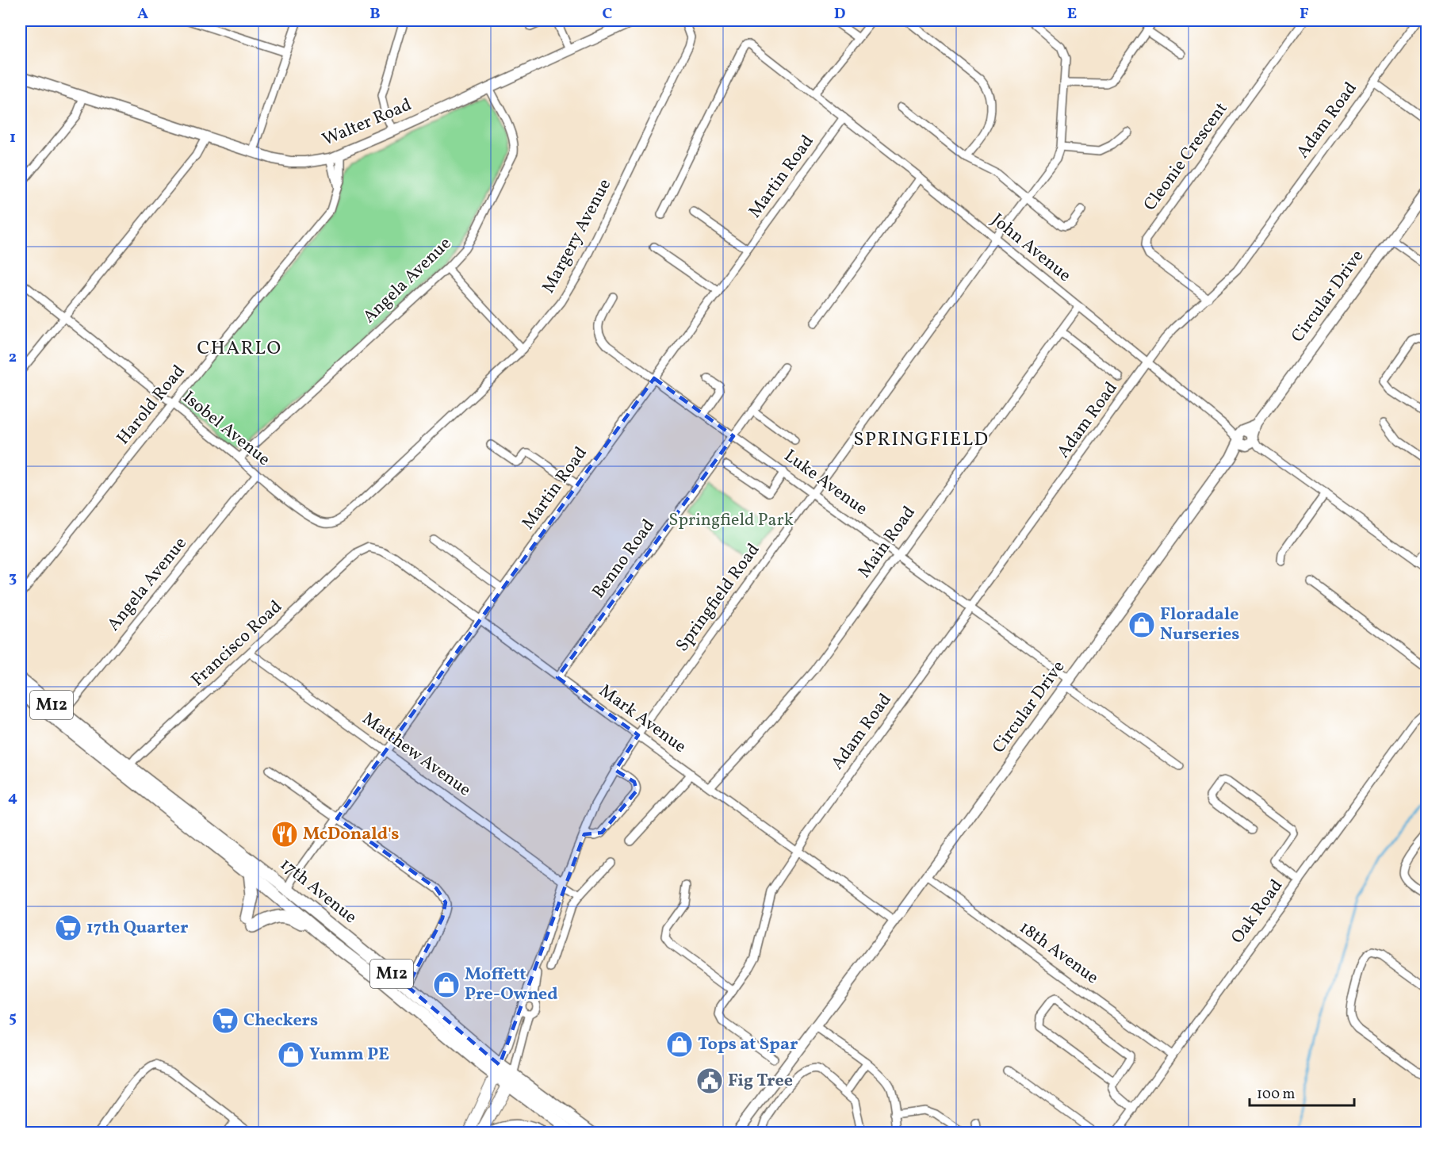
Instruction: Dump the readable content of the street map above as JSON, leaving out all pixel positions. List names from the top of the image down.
{
  "streets": {
    "main road": ["M12", "17th Avenue"],
    "street": [
      "Adam Road",
      "Walter Road",
      "Cleonie Crescent",
      "Martin Road",
      "Margery Avenue",
      "John Avenue",
      "Angela Avenue",
      "Circular Drive",
      "Harold Road",
      "Isobel Avenue",
      "Luke Avenue",
      "Main Road",
      "Benno Road",
      "Springfield Road",
      "Francisco Road",
      "Mark Avenue",
      "Matthew Avenue",
      "Oak Road",
      "18th Avenue"
    ]
  },
  "crossings": [
    ["Adam Road", "Cleonie Crescent"],
    ["Adam Road", "John Avenue"],
    ["Adam Road", "Luke Avenue"],
    ["Adam Road", "Mark Avenue"],
    ["Walter Road", "Angela Avenue"],
    ["Walter Road", "Harold Road"],
    ["Martin Road", "John Avenue"],
    ["Martin Road", "Luke Avenue"],
    ["Martin Road", "M12"],
    ["Martin Road", "Mark Avenue"],
    ["Martin Road", "Matthew Avenue"],
    ["Martin Road", "17th Avenue"],
    ["Margery Avenue", "Isobel Avenue"],
    ["John Avenue", "Circular Drive"],
    ["John Avenue", "Main Road"],
    ["John Avenue", "Springfield Road"],
    ["Angela Avenue", "Isobel Avenue"],
    ["Angela Avenue", "17th Avenue"],
    ["Circular Drive", "Luke Avenue"],
    ["Circular Drive", "Mark Avenue"],
    ["Circular Drive", "18th Avenue"],
    ["Harold Road", "Isobel Avenue"],
    ["Luke Avenue", "Main Road"],
    ["Luke Avenue", "Benno Road"],
    ["Luke Avenue", "Springfield Road"],
    ["Main Road", "Mark Avenue"],
    ["Benno Road", "Mark Avenue"],
    ["Springfield Road", "M12"],
    ["Springfield Road", "Mark Avenue"],
    ["Springfield Road", "Matthew Avenue"],
    ["Springfield Road", "17th Avenue"],
    ["Francisco Road", "Mark Avenue"],
    ["Francisco Road", "Matthew Avenue"],
    ["Francisco Road", "17th Avenue"],
    ["M12", "17th Avenue"],
    ["Oak Road", "18th Avenue"]
  ],
  "districts": ["CHARLO", "SPRINGFIELD"],
  "parks": ["Springfield Park"],
  "places": {
    "shop": [
      "Floradale Nurseries",
      "Moffett Pre-Owned",
      "Tops at Spar",
      "Yumm PE"
    ],
    "restaurant": ["McDonald's"],
    "supermarket": ["17th Quarter", "Checkers"],
    "public building": ["Fig Tree"]
  },
  "scale_bar": "100 m",
  "grid": {
    "columns": [
      "A",
      "B",
      "C",
      "D",
      "E",
      "F"
    ],
    "rows": [
      "1",
      "2",
      "3",
      "4",
      "5"
    ]
  }
}
